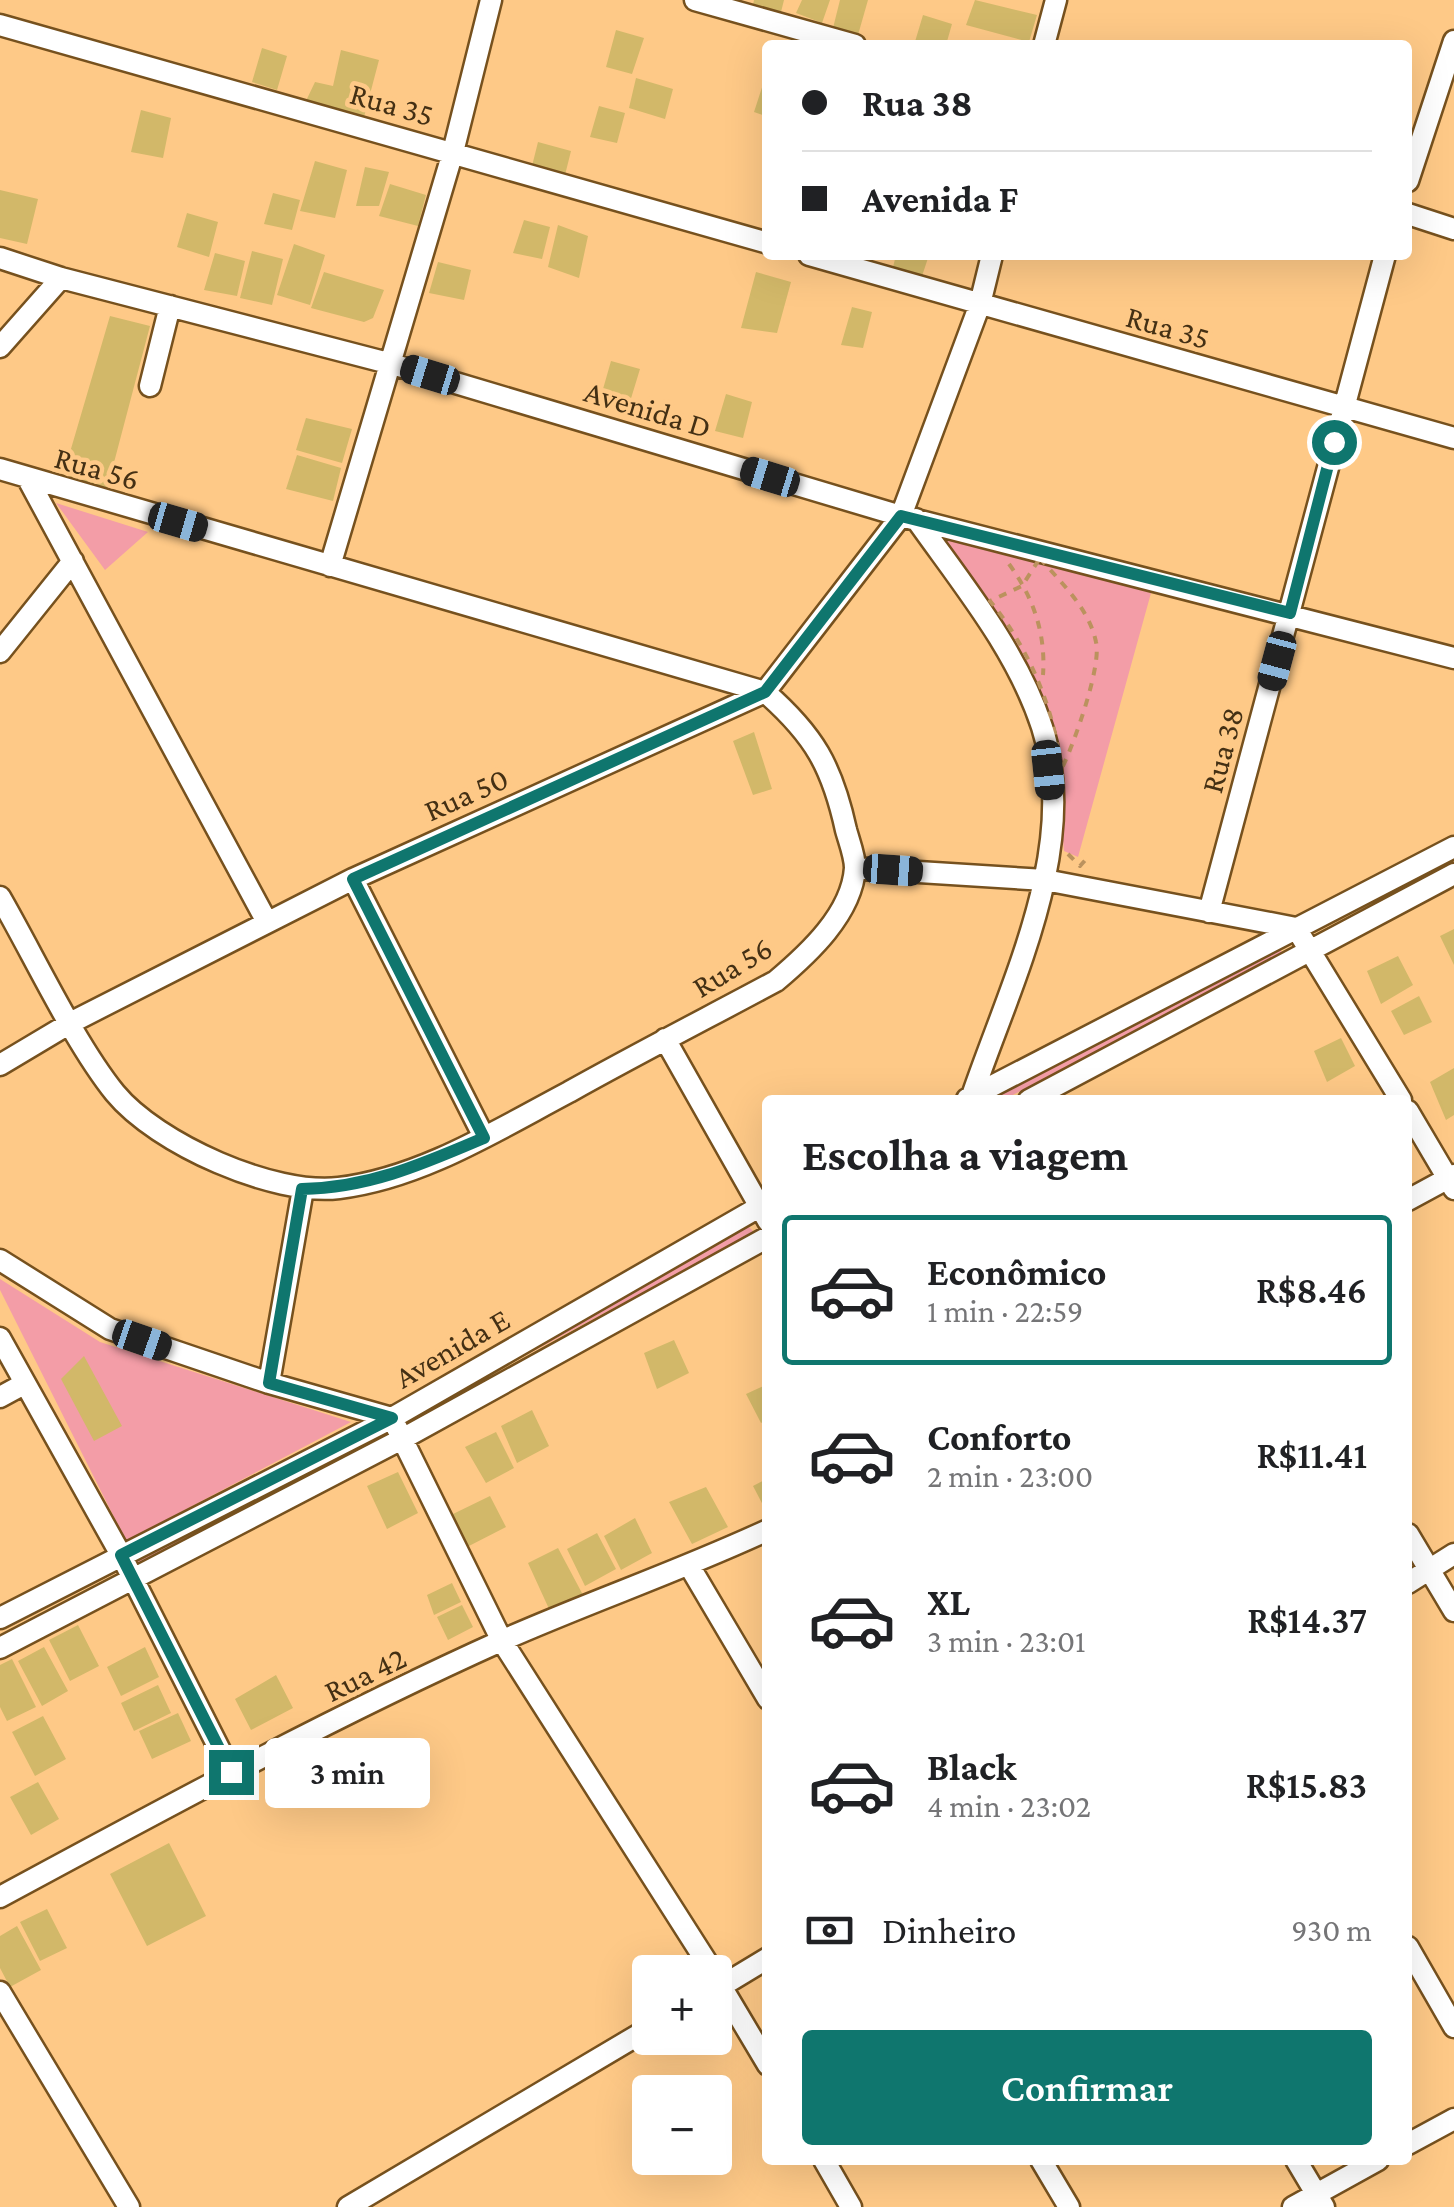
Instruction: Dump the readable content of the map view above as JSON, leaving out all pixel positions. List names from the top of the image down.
{
  "streets": {
    "street": [
      "Rua 35",
      "Avenida D",
      "Rua 56",
      "Rua 38",
      "Rua 50",
      "Avenida E",
      "Rua 42"
    ]
  },
  "crossings": [
    ["Rua 35", "Rua 38"],
    ["Rua 35", "Rua 50"],
    ["Avenida D", "Rua 38"],
    ["Avenida D", "Rua 50"],
    ["Rua 56", "Rua 50"]
  ],
  "page": {
    "banner": ["Rua 38", "Avenida F"],
    "heading": "Escolha a viagem",
    "list": [
      {
        "name": "Econômico",
        "note": "1 min · 22:59",
        "value": "R$8.46"
      },
      {
        "name": "Conforto",
        "note": "2 min · 23:00",
        "value": "R$11.41"
      },
      {
        "name": "XL",
        "note": "3 min · 23:01",
        "value": "R$14.37"
      },
      {
        "name": "Black",
        "note": "4 min · 23:02",
        "value": "R$15.83"
      }
    ],
    "bubble": "3 min",
    "pay": ["Dinheiro", "930 m"],
    "map_buttons": ["+", "−"],
    "buttons": "Confirmar"
  }
}
